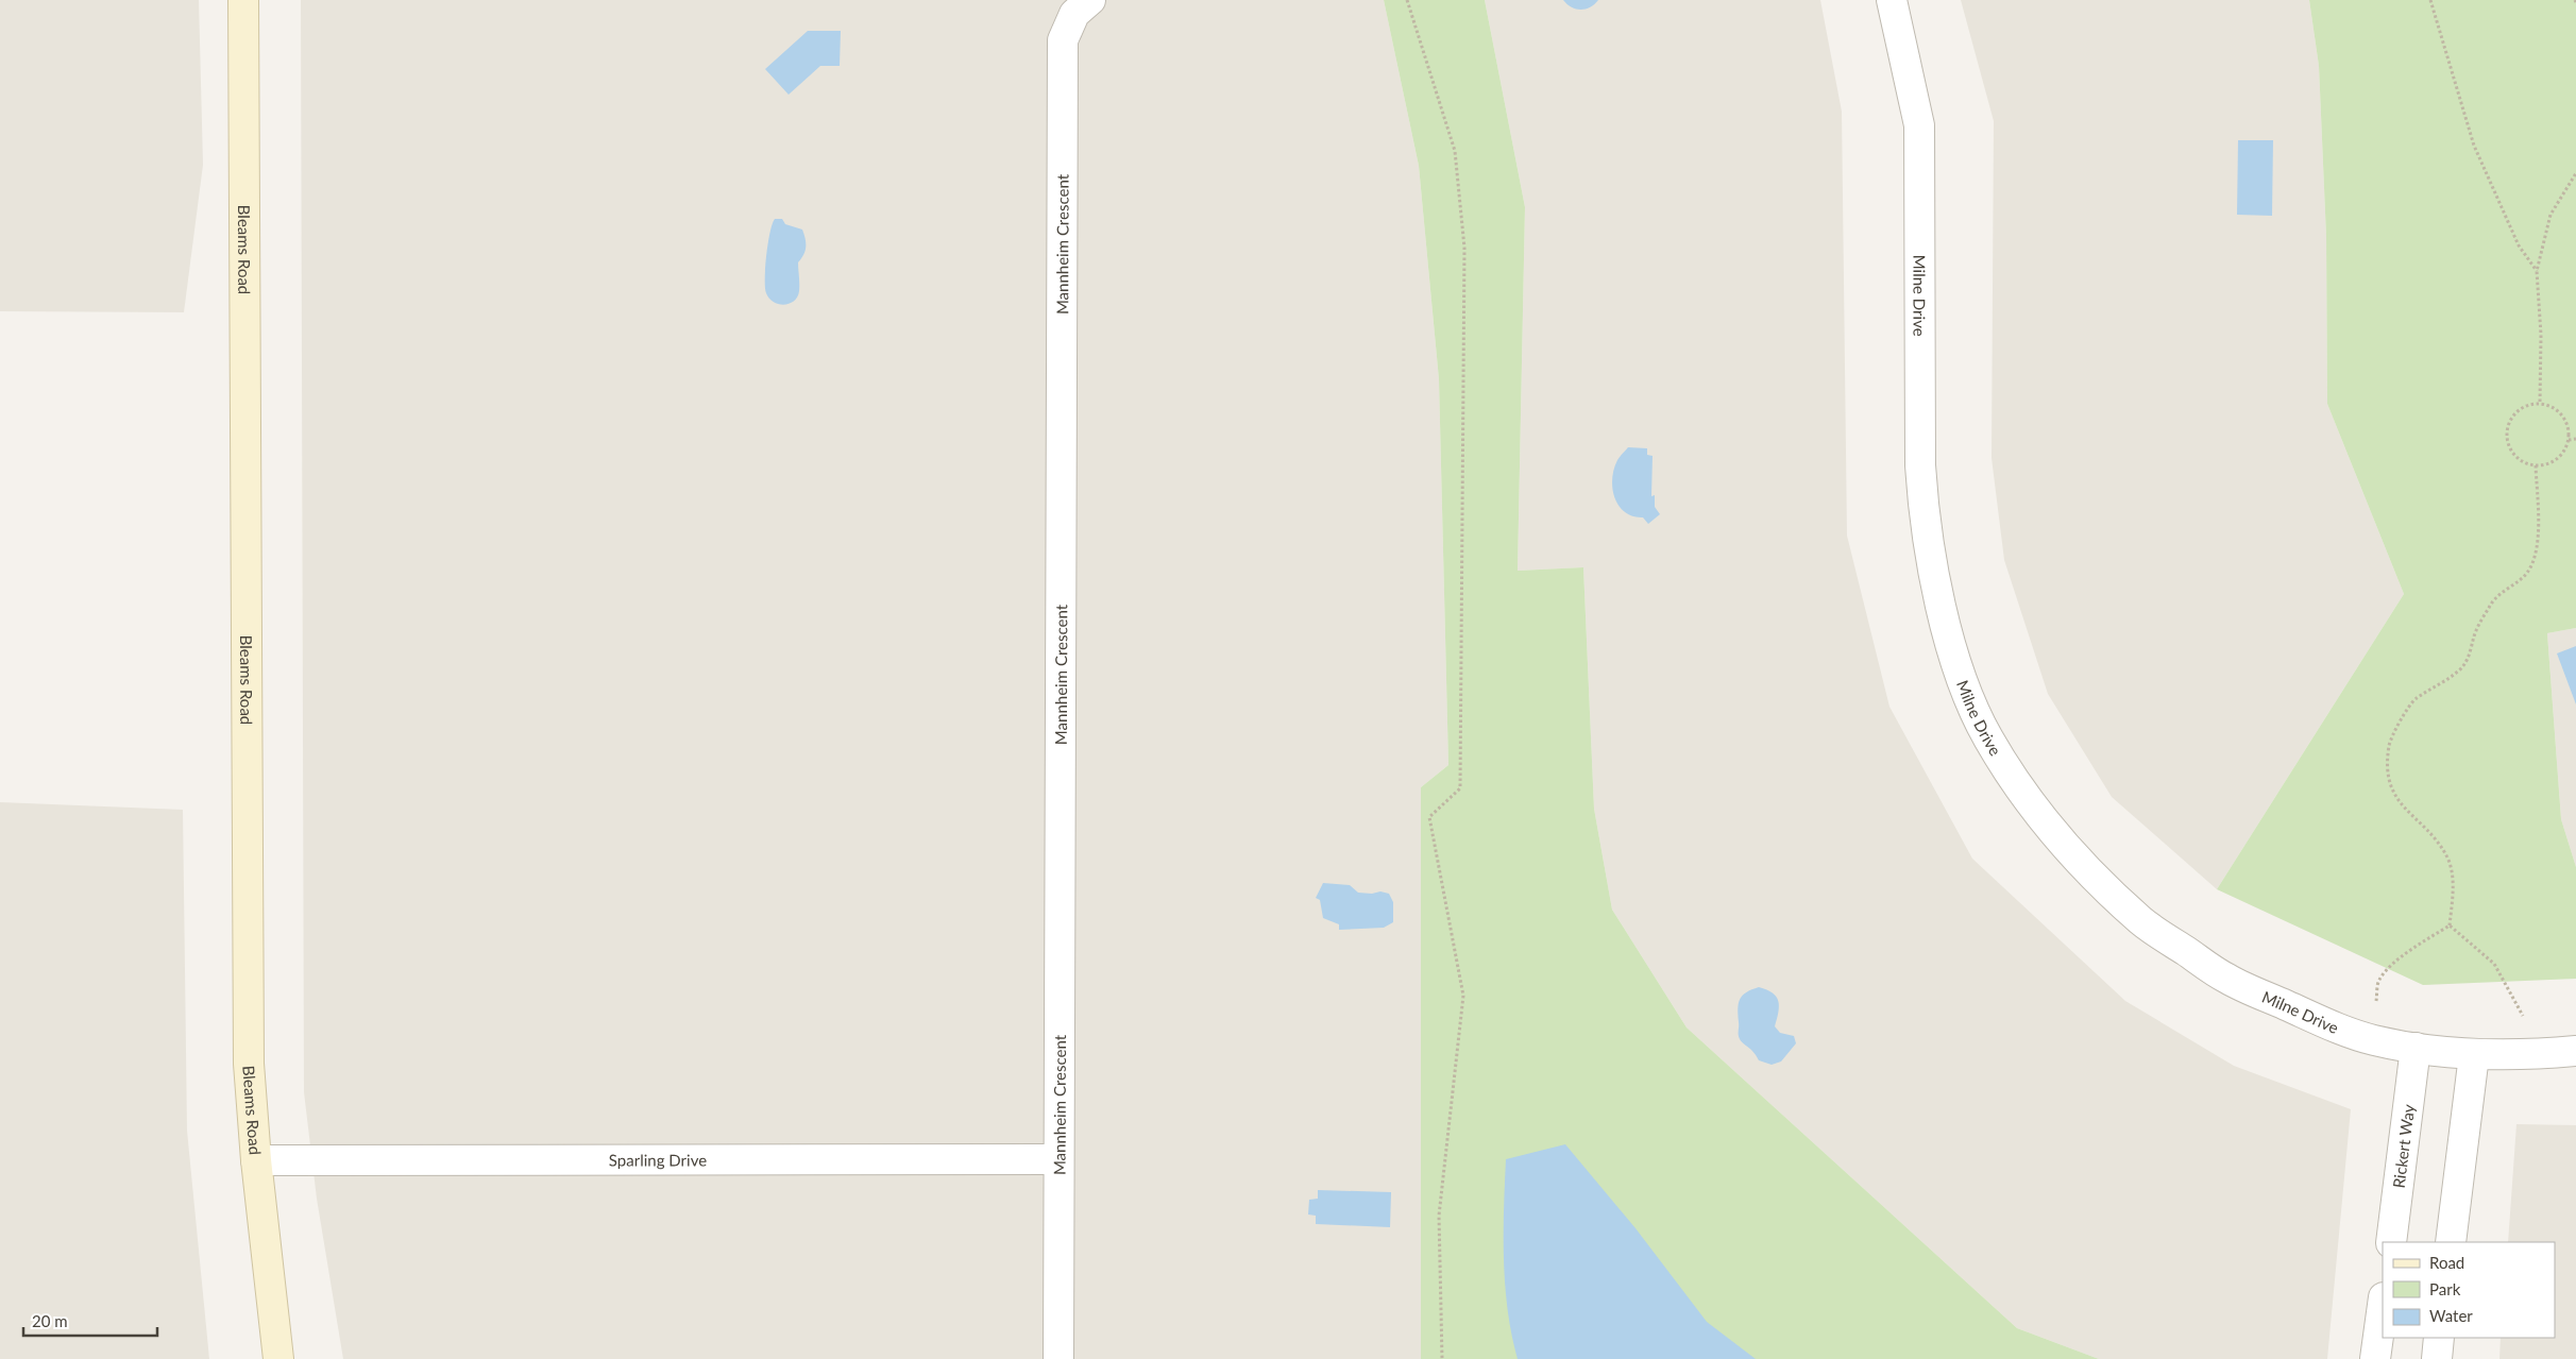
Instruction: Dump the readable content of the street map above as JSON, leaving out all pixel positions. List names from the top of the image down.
{
  "streets": {
    "main road": ["Bleams Road"],
    "street": [
      "Mannheim Crescent",
      "Milne Drive",
      "Rickert Way",
      "Sparling Drive"
    ]
  },
  "crossings": [
    ["Mannheim Crescent", "Sparling Drive"],
    ["Bleams Road", "Sparling Drive"],
    ["Milne Drive", "Rickert Way"]
  ],
  "legend": ["Road", "Park", "Water"],
  "scale_bar": "20 m"
}
